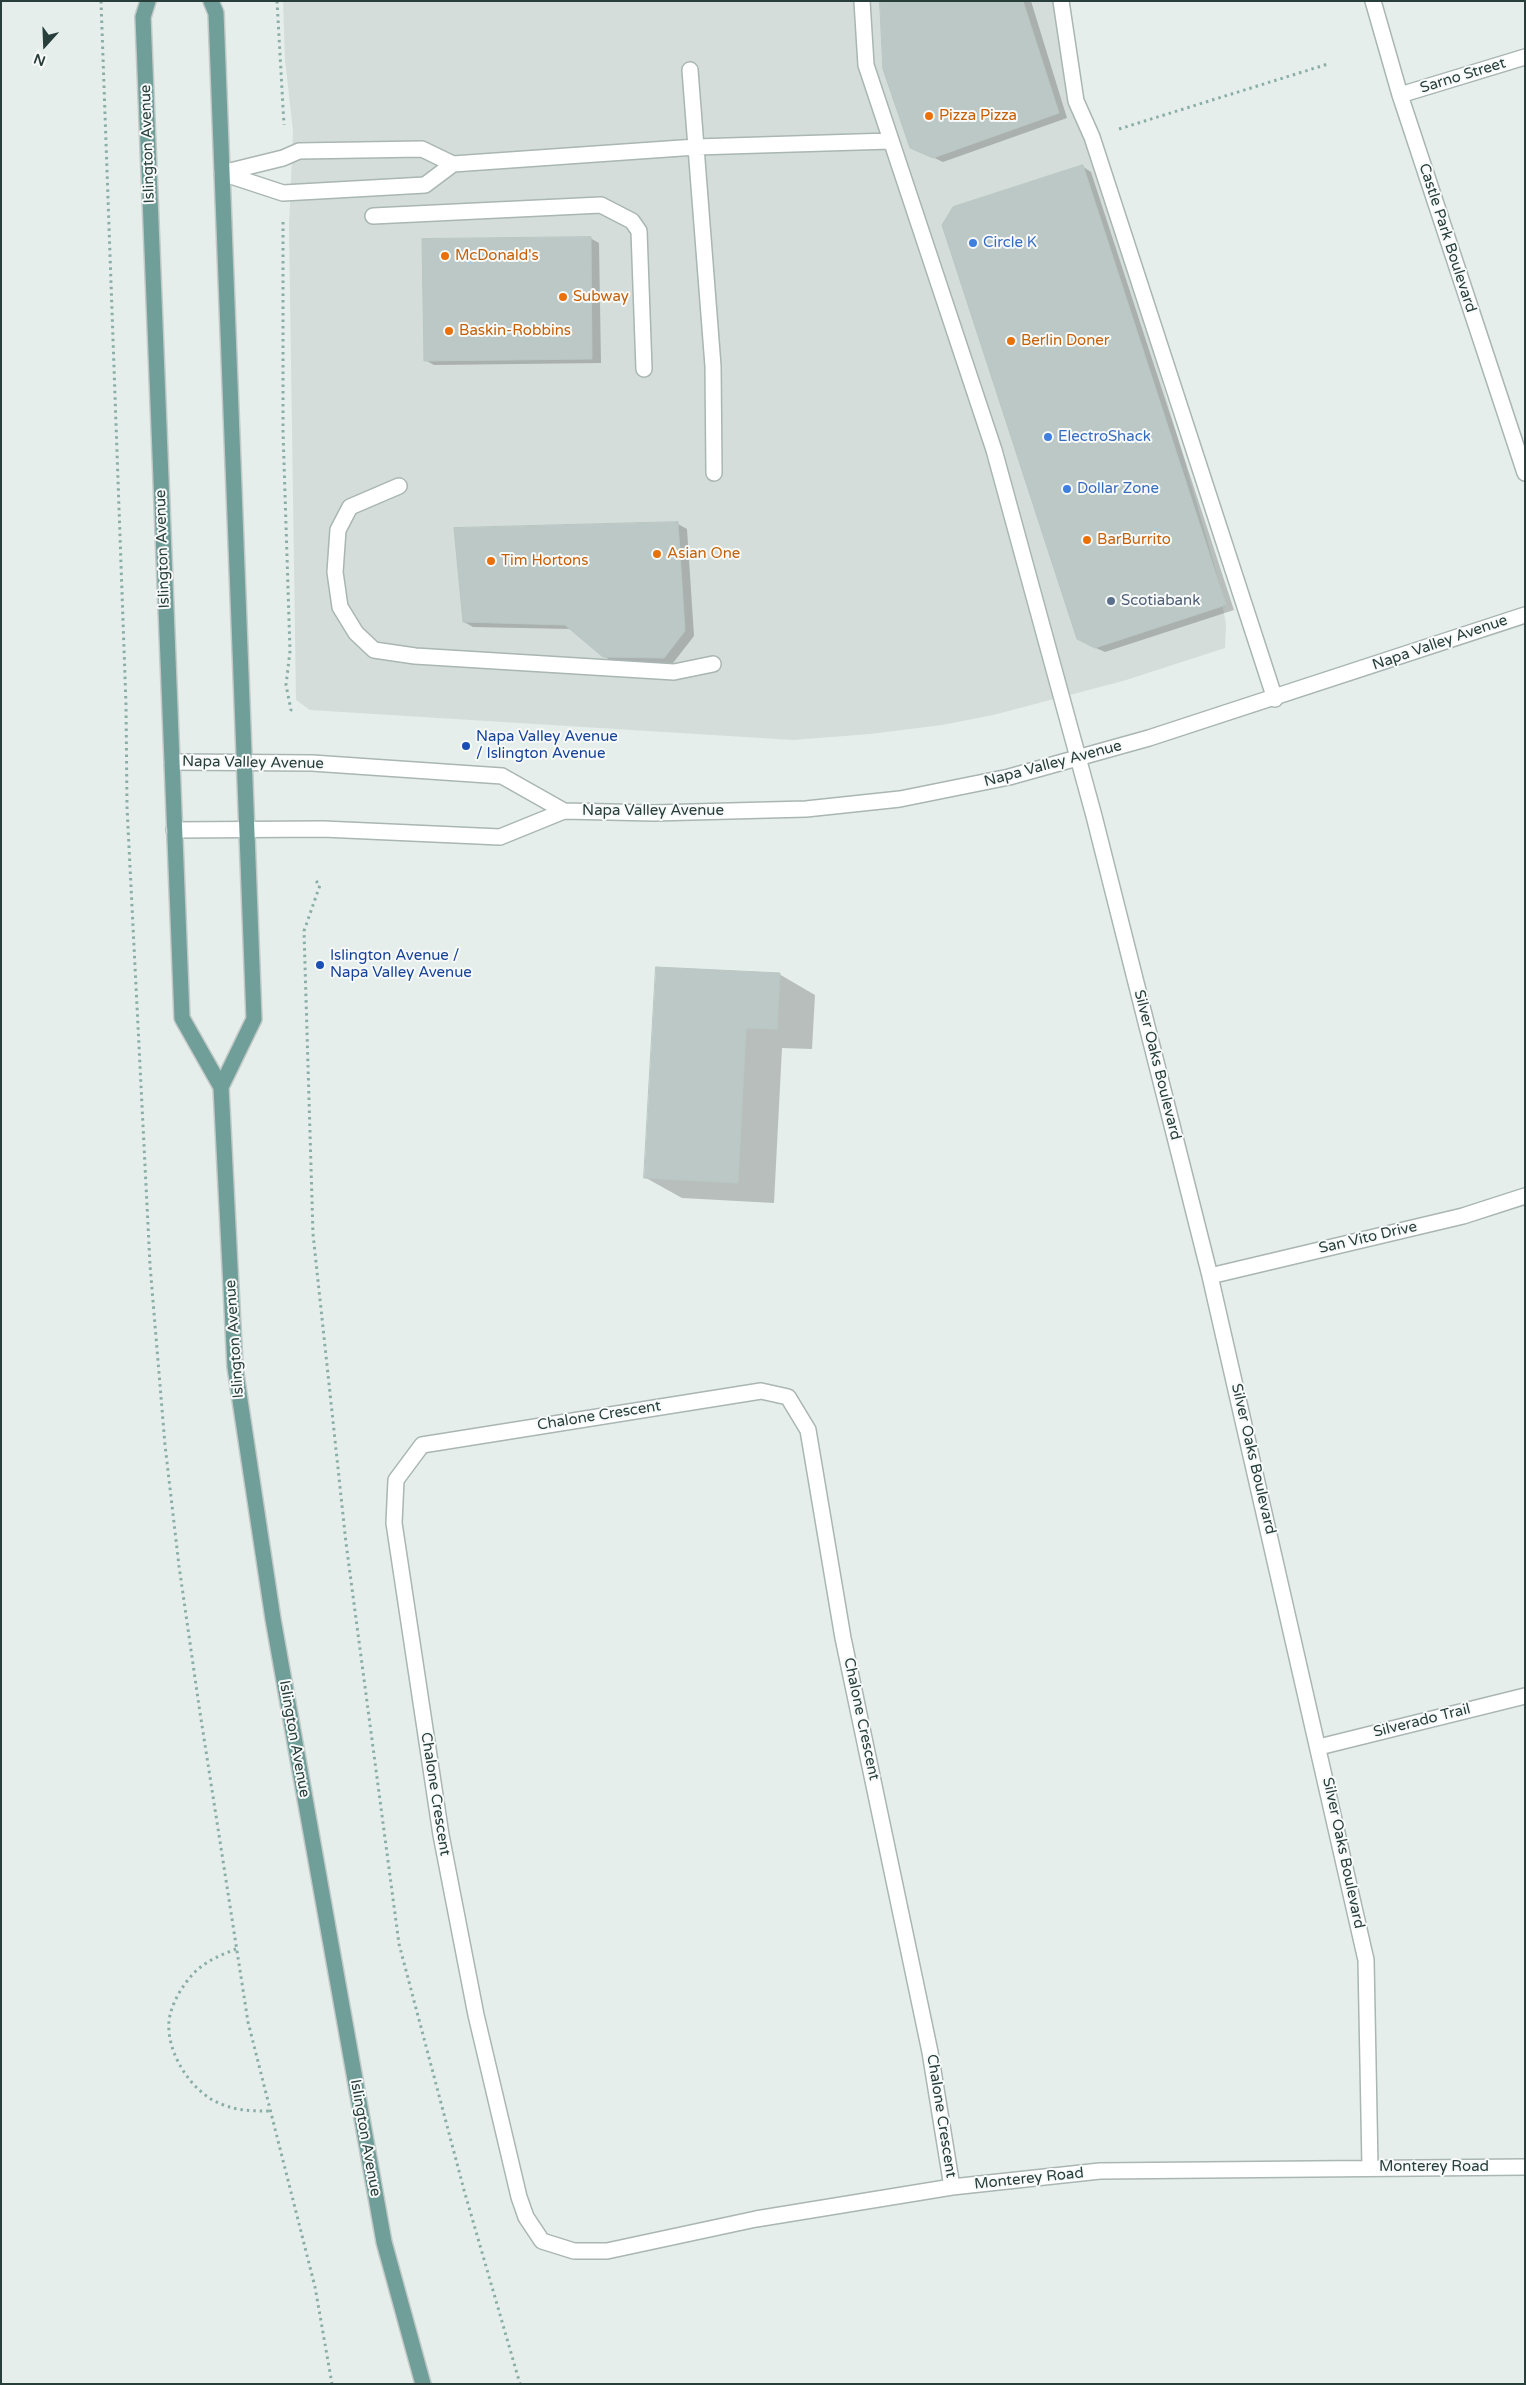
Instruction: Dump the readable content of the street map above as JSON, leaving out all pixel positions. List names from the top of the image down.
{
  "streets": {
    "main road": ["Islington Avenue"],
    "street": [
      "Sarno Street",
      "Castle Park Boulevard",
      "Napa Valley Avenue",
      "Silver Oaks Boulevard",
      "San Vito Drive",
      "Chalone Crescent",
      "Silverado Trail",
      "Monterey Road"
    ]
  },
  "crossings": [
    ["Sarno Street", "Castle Park Boulevard"],
    ["Islington Avenue", "Napa Valley Avenue"],
    ["Napa Valley Avenue", "Silver Oaks Boulevard"],
    ["Silver Oaks Boulevard", "San Vito Drive"],
    ["Silver Oaks Boulevard", "Silverado Trail"],
    ["Silver Oaks Boulevard", "Monterey Road"],
    ["Chalone Crescent", "Monterey Road"]
  ],
  "places": [
    "Pizza Pizza",
    "Circle K",
    "McDonald's",
    "Subway",
    "Baskin-Robbins",
    "Berlin Doner",
    "ElectroShack",
    "Dollar Zone",
    "BarBurrito",
    "Asian One",
    "Tim Hortons",
    "Scotiabank",
    "Napa Valley Avenue / Islington Avenue",
    "Islington Avenue / Napa Valley Avenue"
  ],
  "north": "bottom"
}
